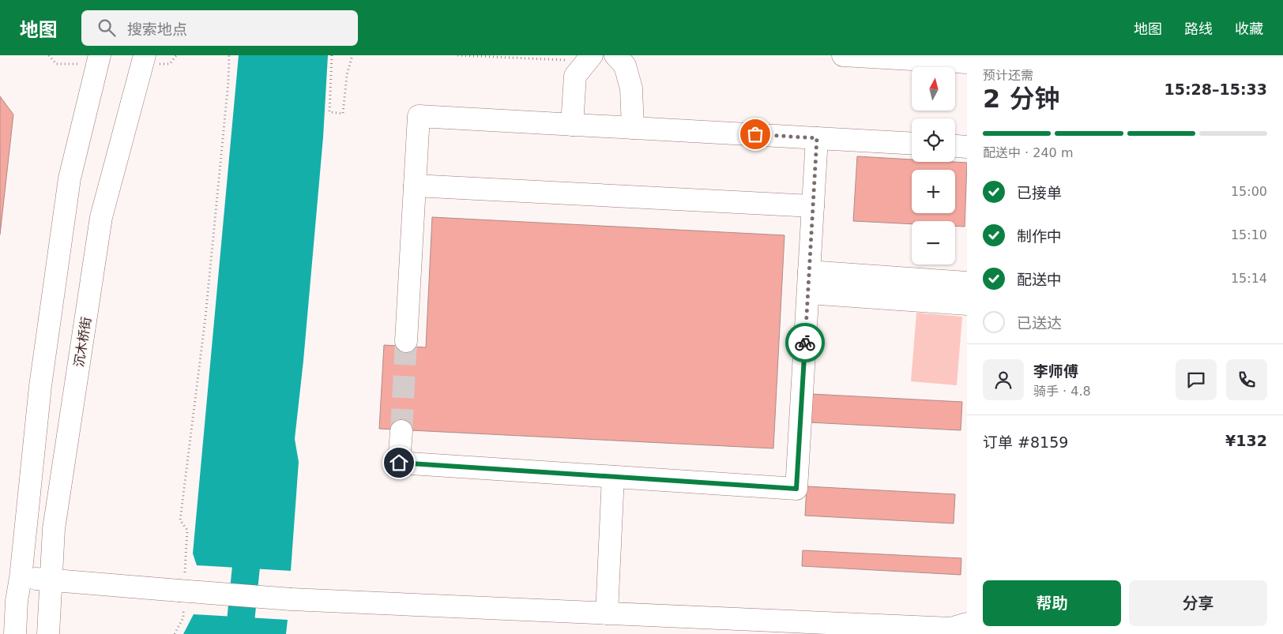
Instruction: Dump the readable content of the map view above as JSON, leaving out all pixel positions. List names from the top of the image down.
{
  "streets": {
    "street": ["沉木桥街"]
  },
  "north": "top",
  "page": {
    "header": "地图",
    "search": "搜索地点",
    "nav": ["地图", "路线", "收藏"],
    "heading": ["2 分钟", "预计还需", "15:28–15:33"],
    "panel": [
      "李师傅",
      "骑手 · 4.8",
      "订单 #8159",
      "¥132"
    ],
    "map_buttons": ["+", "−"],
    "bar": "配送中 · 240 m",
    "list": [
      ["已接单", "15:00"],
      ["制作中", "15:10"],
      ["配送中", "15:14"],
      "已送达"
    ],
    "buttons": ["帮助", "分享"]
  }
}
